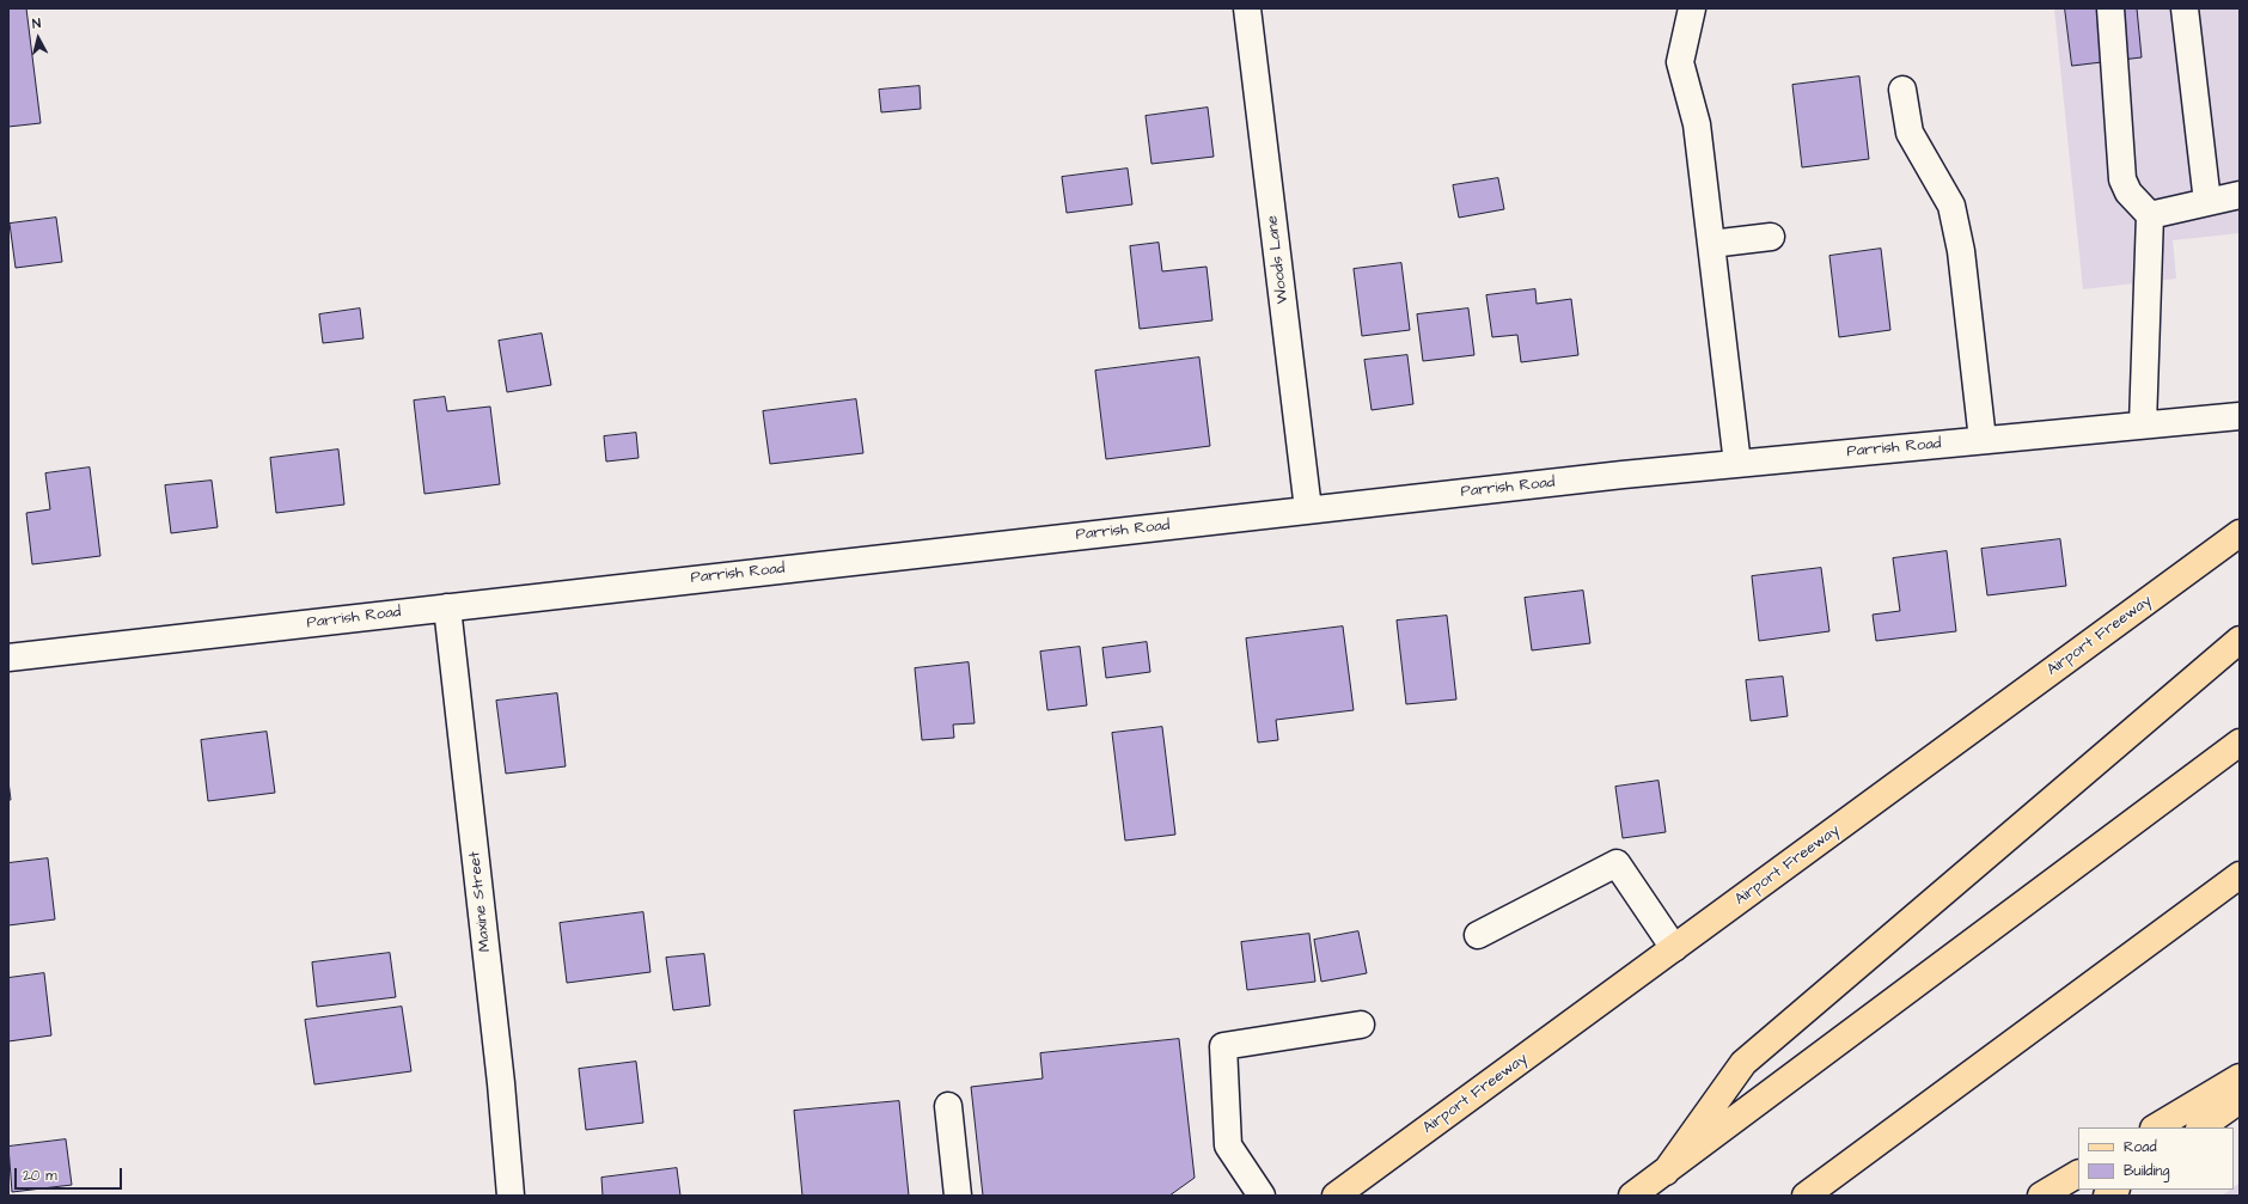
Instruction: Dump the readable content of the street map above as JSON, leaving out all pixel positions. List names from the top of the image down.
{
  "streets": {
    "main road": ["Airport Freeway"],
    "street": ["Woods Lane", "Parrish Road", "Maxine Street"]
  },
  "crossings": [
    ["Woods Lane", "Parrish Road"],
    ["Parrish Road", "Maxine Street"]
  ],
  "legend": ["Road", "Building"],
  "scale_bar": "20 m",
  "north": "top"
}
